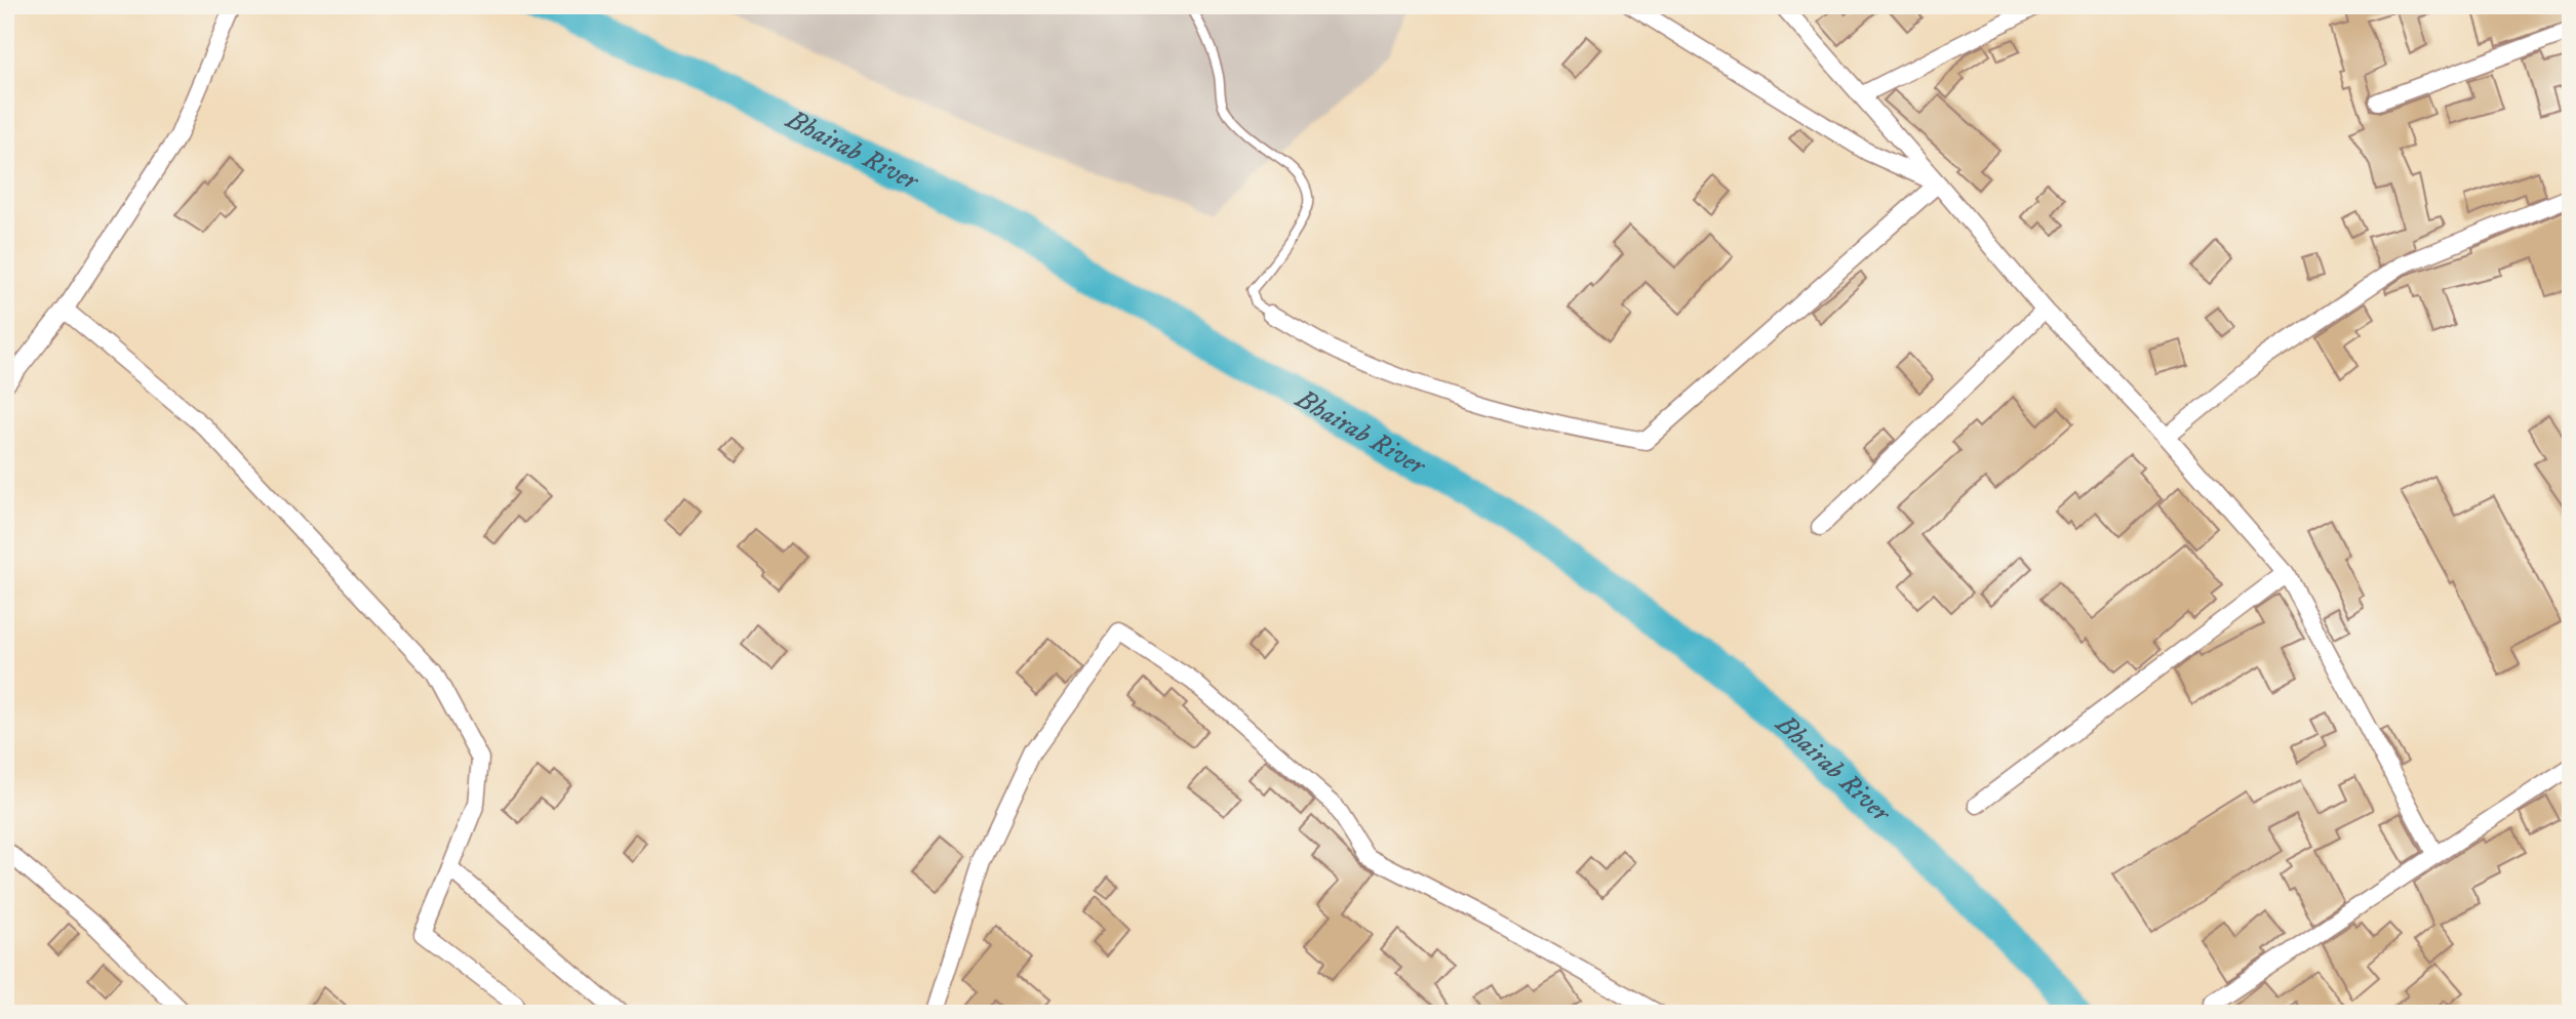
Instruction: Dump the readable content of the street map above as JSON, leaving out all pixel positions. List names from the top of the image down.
{
  "water": ["Bhairab River"]
}
